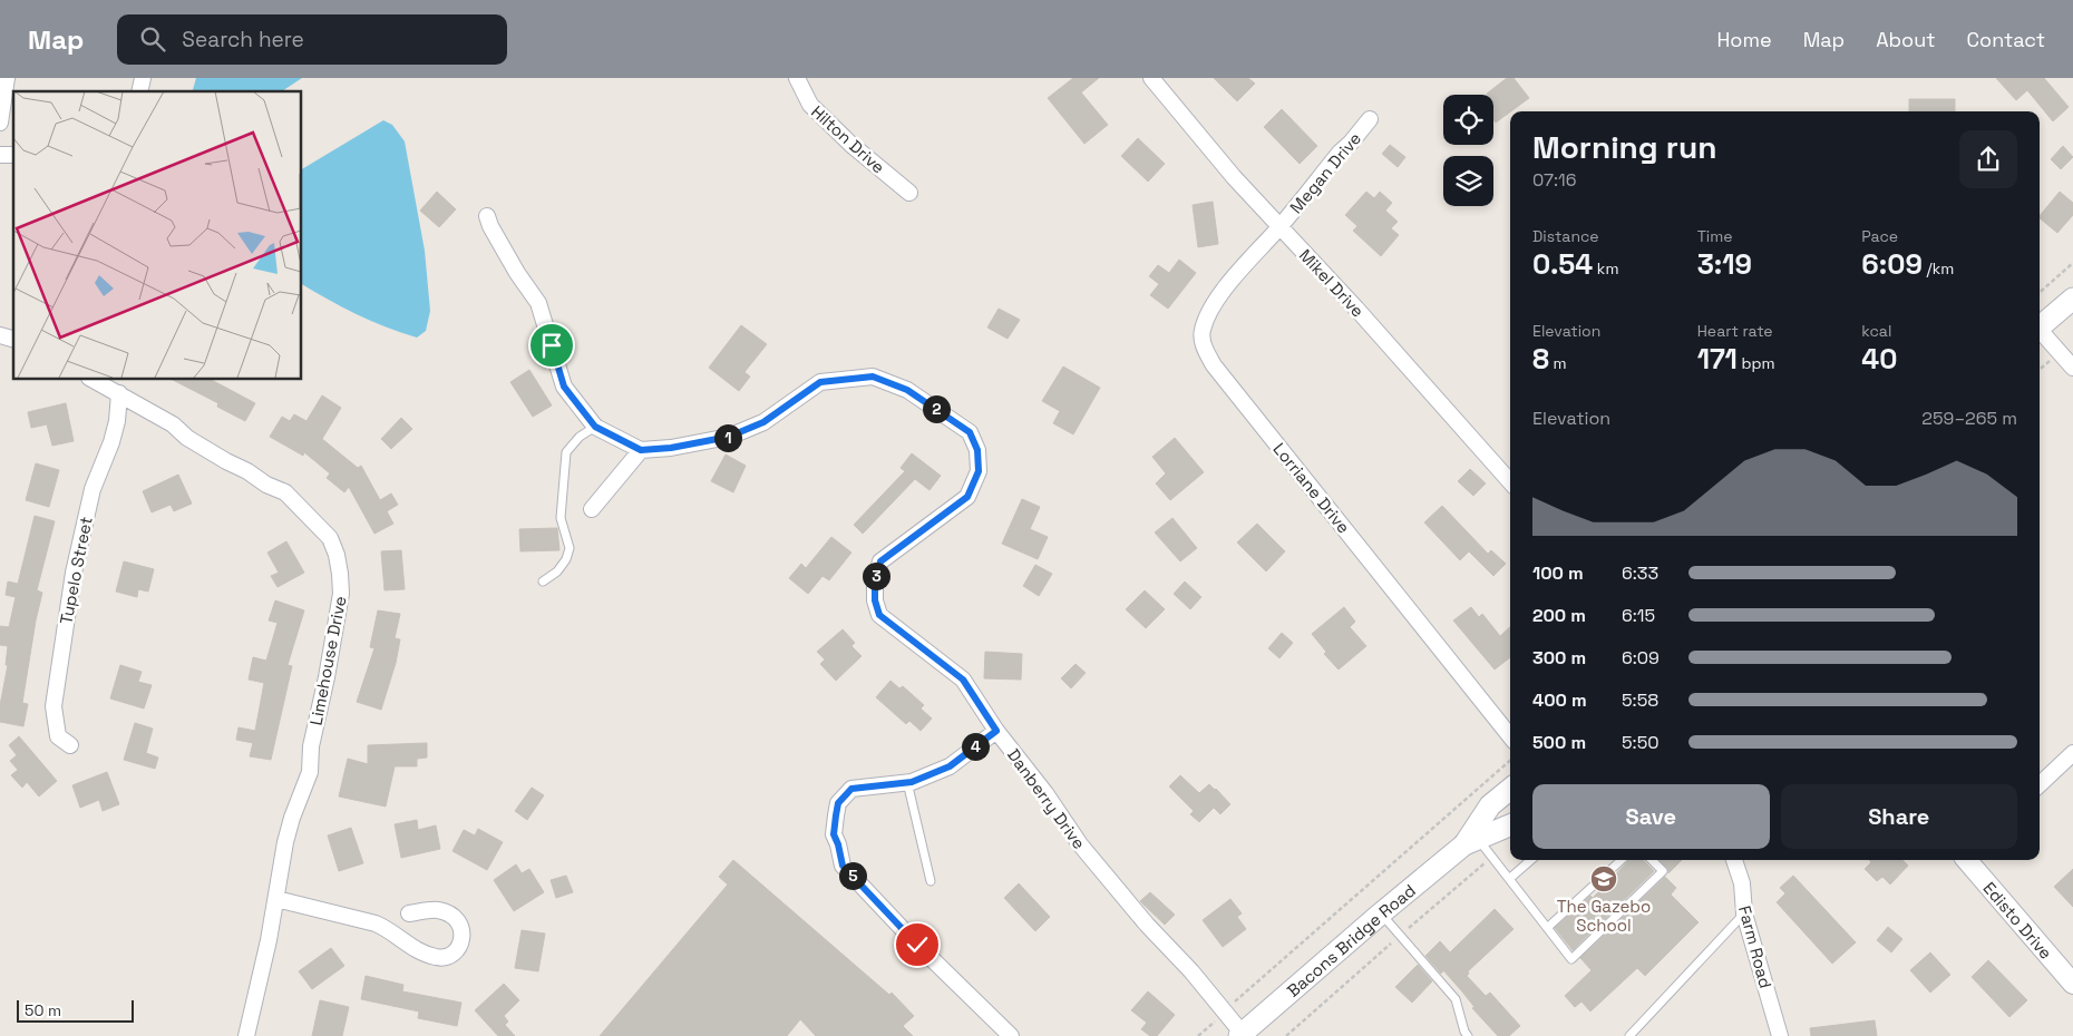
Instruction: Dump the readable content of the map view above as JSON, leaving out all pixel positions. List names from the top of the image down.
{
  "streets": {
    "main road": ["Bacons Bridge Road"],
    "street": [
      "Hilton Drive",
      "Megan Drive",
      "Mikel Drive",
      "Lorriane Drive",
      "Tupelo Street",
      "Limehouse Drive",
      "Danberry Drive",
      "Edisto Drive",
      "Farm Road"
    ]
  },
  "crossings": [
    ["Megan Drive", "Mikel Drive"],
    ["Megan Drive", "Lorriane Drive"],
    ["Mikel Drive", "Lorriane Drive"],
    ["Tupelo Street", "Limehouse Drive"],
    ["Danberry Drive", "Bacons Bridge Road"]
  ],
  "places": {
    "school or university": ["The Gazebo School"]
  },
  "scale_bar": "50 m",
  "page": {
    "header": "Map",
    "search": "Search here",
    "nav": [
      "Home",
      "Map",
      "About",
      "Contact"
    ],
    "heading": ["Morning run", "07:16"],
    "stats": [
      ["Distance", "0.54 km"],
      ["Time", "3:19"],
      ["Pace", "6:09 /km"],
      ["Elevation", "8 m"],
      ["Heart rate", "171 bpm"],
      ["kcal", "40"]
    ],
    "pins": [
      "2",
      "1",
      "3",
      "4",
      "5"
    ],
    "chart": ["Elevation", "259–265 m"],
    "list": [
      {
        "name": "100 m",
        "note": "6:33"
      },
      {
        "name": "200 m",
        "note": "6:15"
      },
      {
        "name": "300 m",
        "note": "6:09"
      },
      {
        "name": "400 m",
        "note": "5:58"
      },
      {
        "name": "500 m",
        "note": "5:50"
      }
    ],
    "buttons": ["Save", "Share"],
    "scale": "50 m"
  }
}
